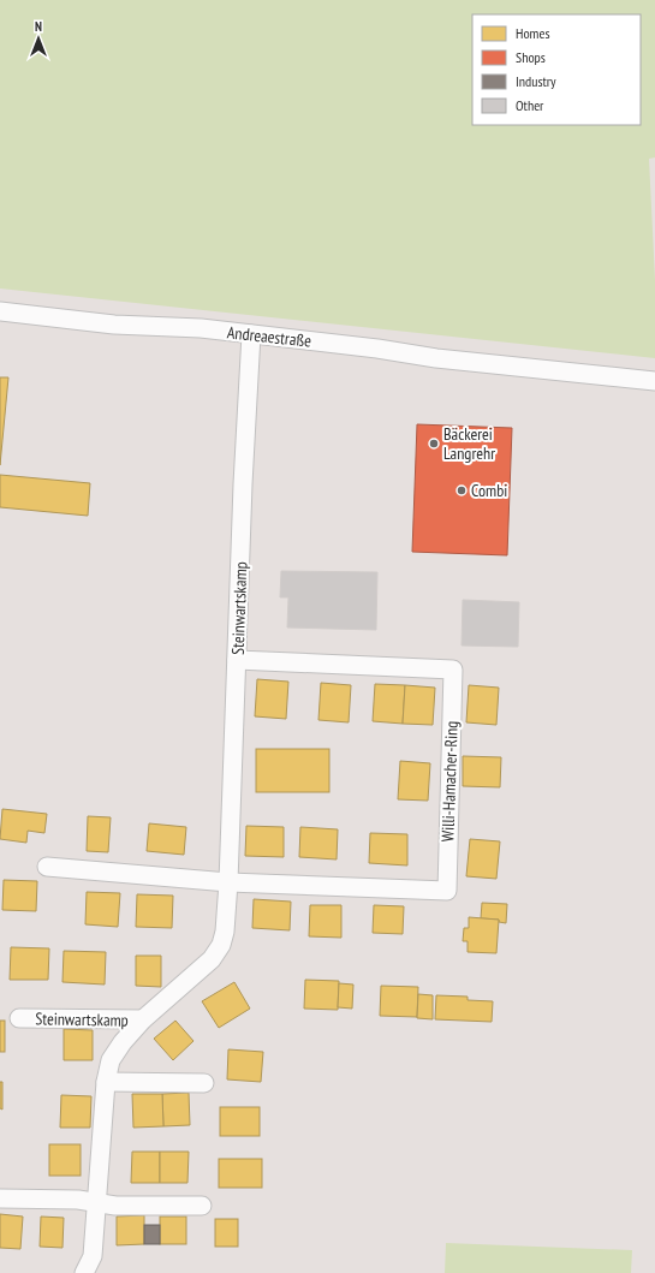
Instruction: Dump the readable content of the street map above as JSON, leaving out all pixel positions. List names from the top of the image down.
{
  "streets": {
    "street": ["Andreaestraße", "Steinwartskamp", "Willi-Hamacher-Ring"]
  },
  "crossings": [
    ["Andreaestraße", "Steinwartskamp"],
    ["Steinwartskamp", "Willi-Hamacher-Ring"]
  ],
  "places": ["Bäckerei Langrehr", "Combi"],
  "legend": [
    "Homes",
    "Shops",
    "Industry",
    "Other"
  ],
  "north": "top"
}
